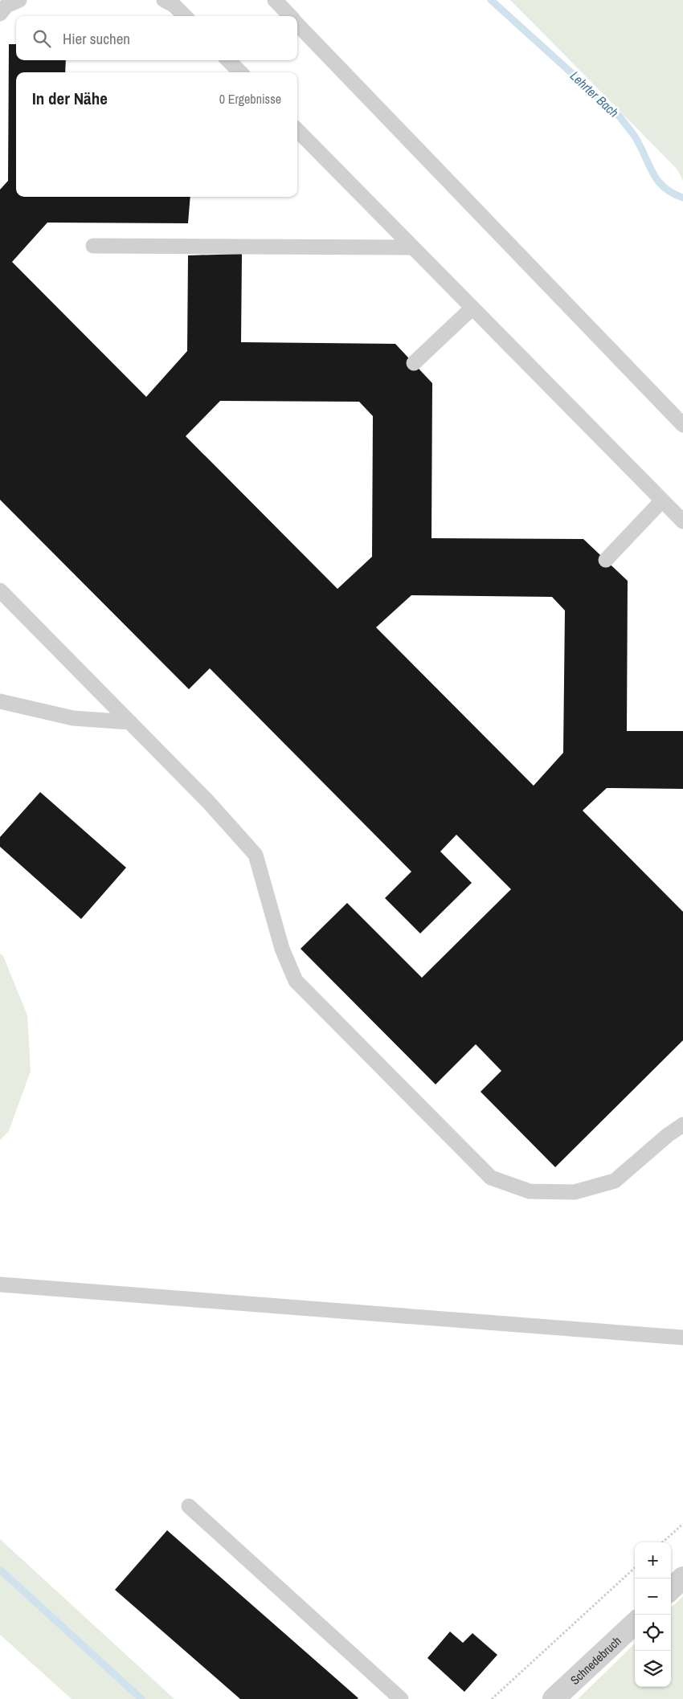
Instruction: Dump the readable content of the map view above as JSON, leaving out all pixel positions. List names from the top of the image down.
{
  "streets": {
    "street": ["Schnedebruch"]
  },
  "water": ["Lehrter Bach"],
  "page": {
    "search": "Hier suchen",
    "heading": ["In der Nähe", "0 Ergebnisse"],
    "map_buttons": ["+", "−"]
  }
}
